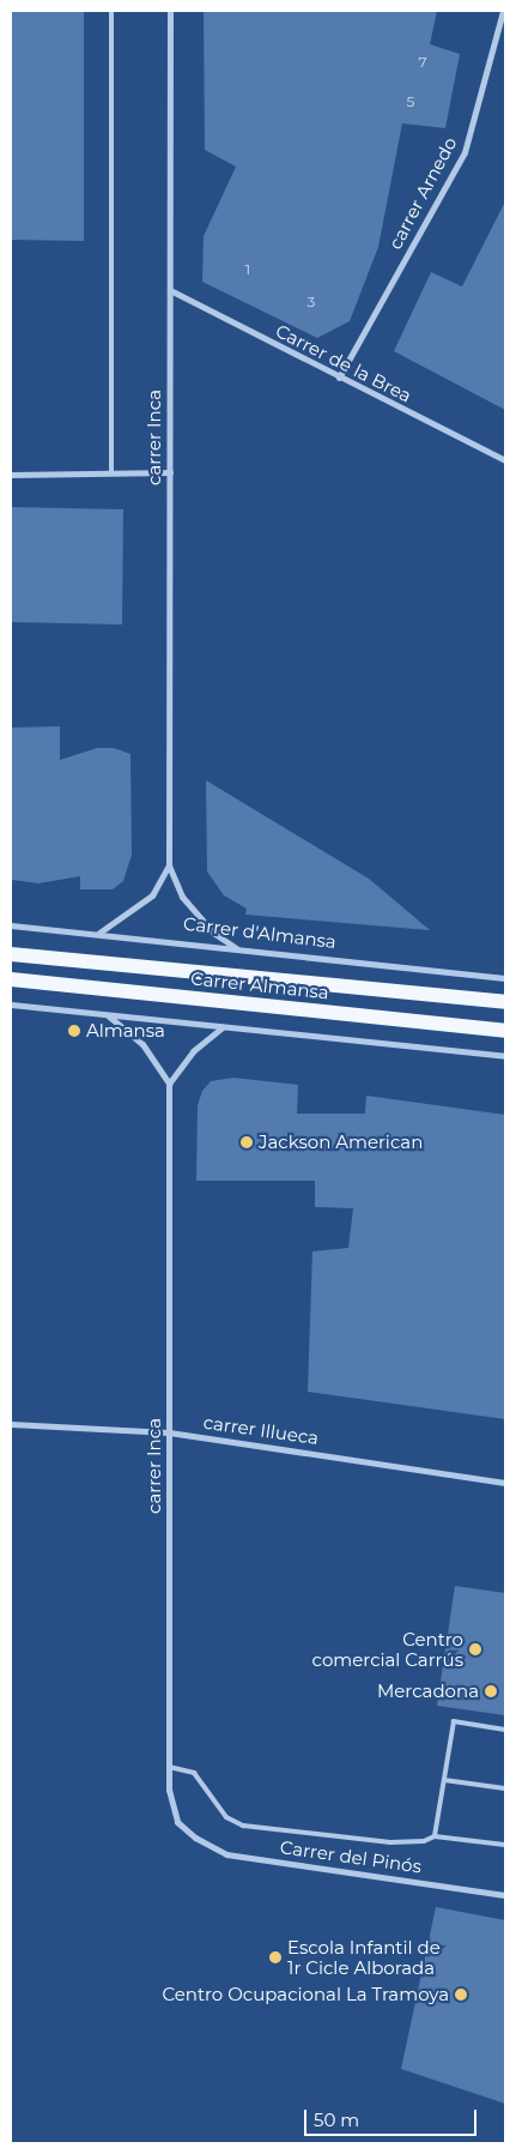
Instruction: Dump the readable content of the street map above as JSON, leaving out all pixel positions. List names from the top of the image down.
{
  "streets": {
    "main road": ["Carrer Almansa"],
    "street": [
      "carrer Arnedo",
      "Carrer de la Brea",
      "carrer Inca",
      "Carrer d'Almansa",
      "carrer Illueca",
      "Carrer del Pinós"
    ]
  },
  "crossings": [
    ["carrer Arnedo", "Carrer de la Brea"],
    ["Carrer de la Brea", "carrer Inca"],
    ["carrer Inca", "carrer Illueca"],
    ["carrer Inca", "Carrer del Pinós"]
  ],
  "places": [
    "Almansa",
    "Jackson American",
    "Centro comercial Carrús",
    "Mercadona",
    "Escola Infantil de 1r Cicle Alborada",
    "Centro Ocupacional La Tramoya"
  ],
  "house_numbers": [
    "7",
    "5",
    "1",
    "3"
  ],
  "scale_bar": "50 m"
}
